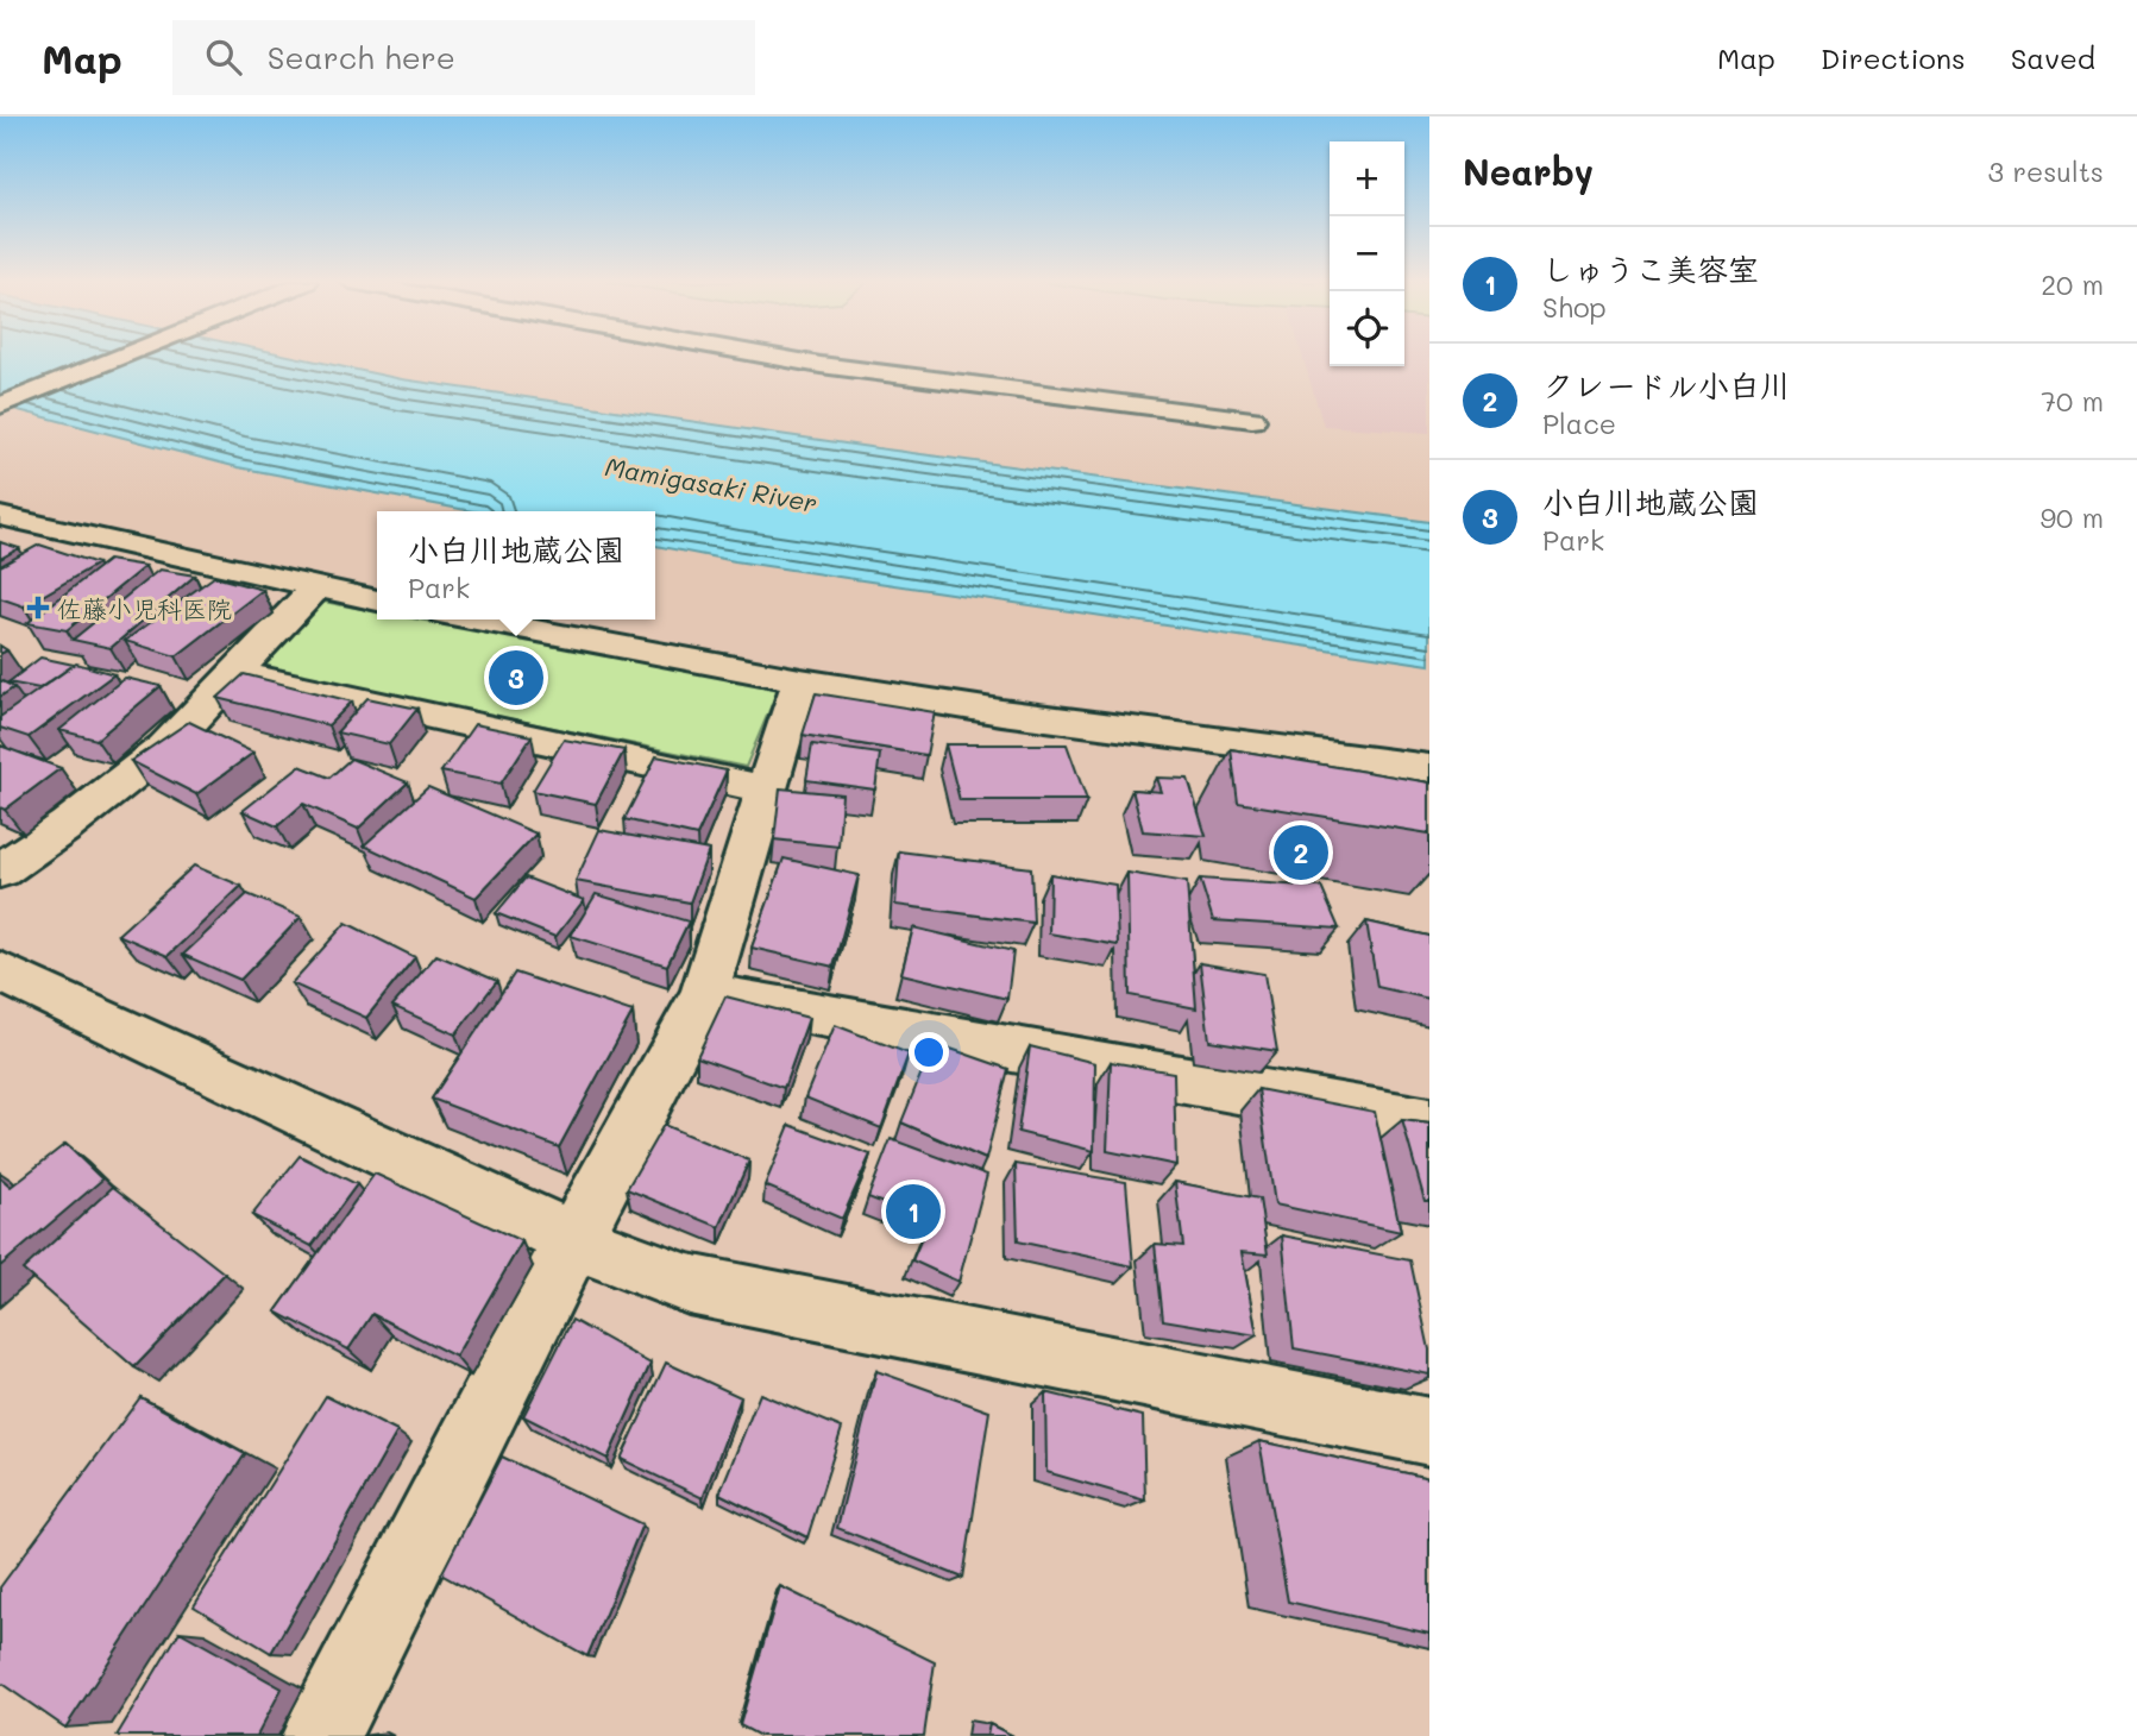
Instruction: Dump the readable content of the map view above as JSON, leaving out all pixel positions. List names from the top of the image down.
{
  "water": ["Mamigasaki River"],
  "places": {
    "health": ["佐藤小児科医院"]
  },
  "page": {
    "header": "Map",
    "search": "Search here",
    "nav": ["Map", "Directions", "Saved"],
    "heading": ["Nearby", "3 results"],
    "map_buttons": ["+", "−"],
    "list": [
      {
        "mark": "1",
        "name": "しゅうこ美容室",
        "note": "Shop",
        "value": "20 m"
      },
      {
        "mark": "2",
        "name": "クレードル小白川",
        "note": "Place",
        "value": "70 m"
      },
      {
        "mark": "3",
        "name": "小白川地蔵公園",
        "note": "Park",
        "value": "90 m"
      }
    ],
    "popup": ["小白川地蔵公園", "Park"],
    "pins": ["3", "2", "1"]
  }
}
